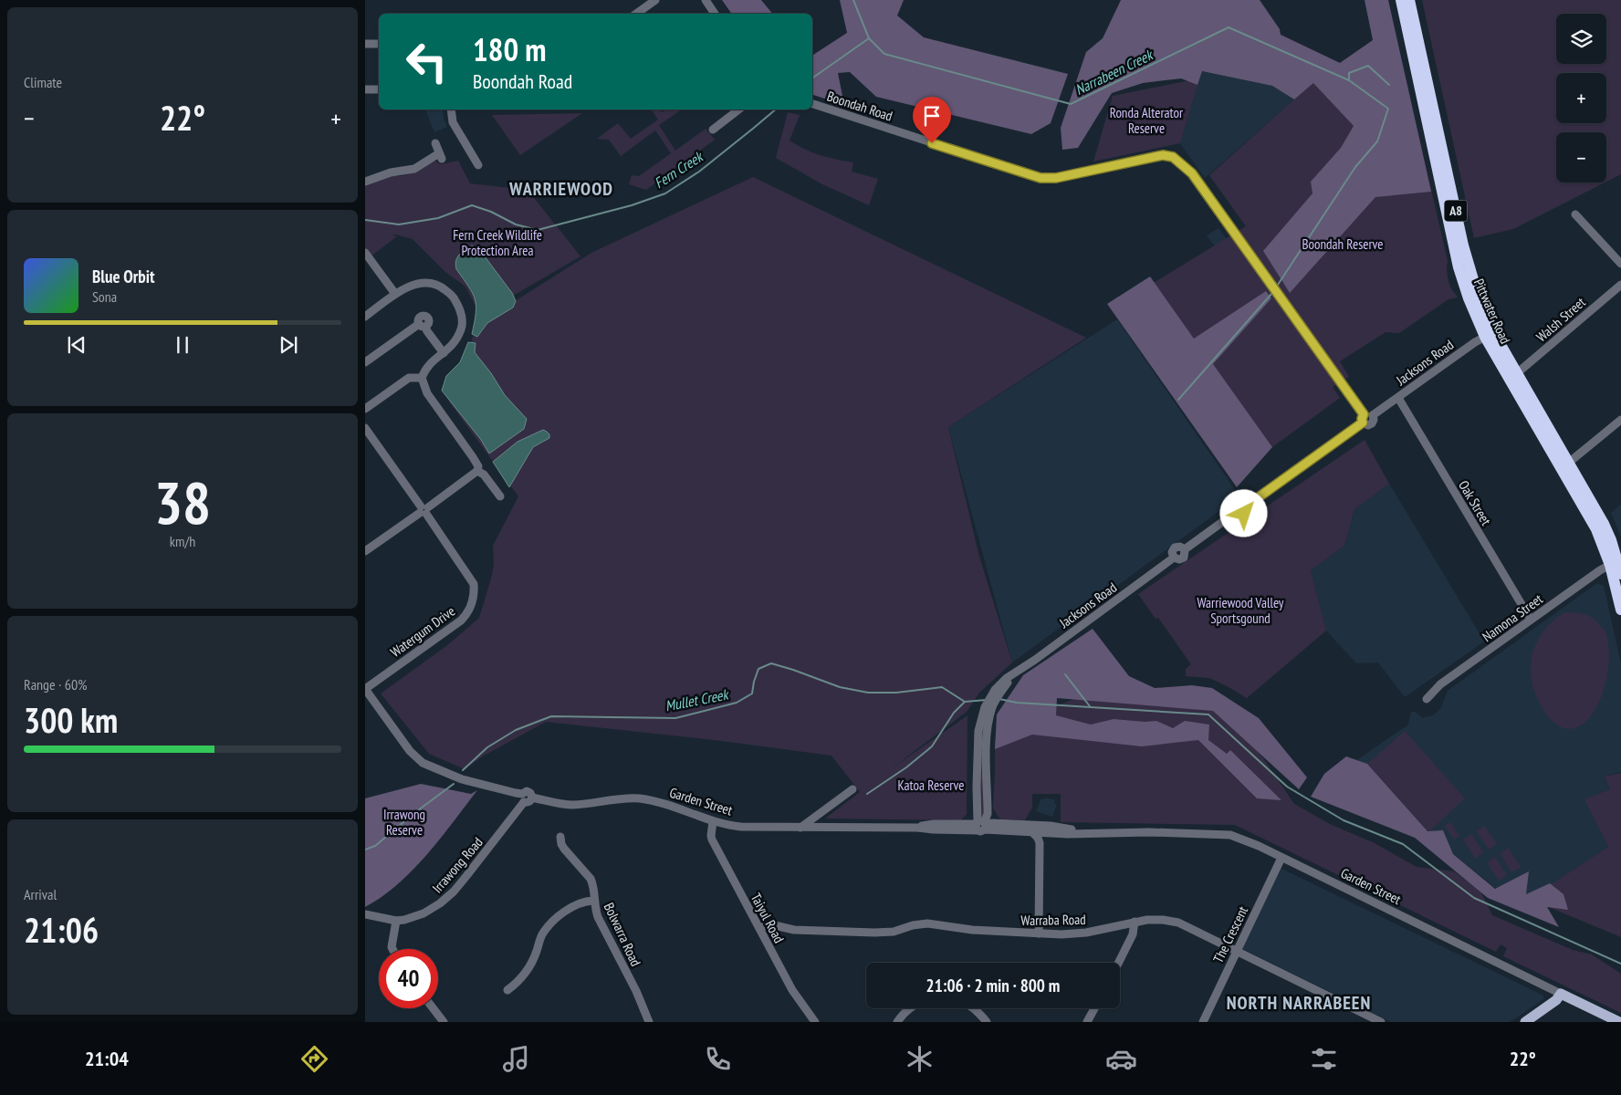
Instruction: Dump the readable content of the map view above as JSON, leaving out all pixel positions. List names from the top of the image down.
{
  "streets": {
    "highway": ["A8", "Pittwater Road"],
    "main road": ["Garden Street"],
    "street": [
      "Boondah Road",
      "Walsh Street",
      "Jacksons Road",
      "Oak Street",
      "Namona Street",
      "Watergum Drive",
      "Irrawong Road",
      "Taiyul Road",
      "Warraba Road",
      "Bolwarra Road",
      "The Crescent"
    ]
  },
  "crossings": [
    ["Boondah Road", "Jacksons Road"],
    ["Pittwater Road", "Walsh Street"],
    ["Pittwater Road", "Jacksons Road"],
    ["Pittwater Road", "Namona Street"],
    ["Jacksons Road", "Oak Street"],
    ["Jacksons Road", "Garden Street"],
    ["Oak Street", "Namona Street"],
    ["Garden Street", "Irrawong Road"],
    ["Garden Street", "Taiyul Road"],
    ["Garden Street", "The Crescent"],
    ["Taiyul Road", "Warraba Road"],
    ["Warraba Road", "The Crescent"]
  ],
  "districts": ["WARRIEWOOD", "NORTH NARRABEEN"],
  "water": ["Narrabeen Creek", "Fern Creek", "Mullet Creek"],
  "parks": [
    "Ronda Alterator Reserve",
    "Fern Creek Wildlife Protection Area",
    "Boondah Reserve",
    "Warriewood Valley Sportsgound",
    "Katoa Reserve",
    "Irrawong Reserve"
  ],
  "page": {
    "tile": [
      "Climate",
      ["38", "km/h"],
      ["Range · 60%", "300 km"],
      ["Arrival", "21:06"]
    ],
    "map_buttons": ["+", "−"],
    "turn": ["180 m", "Boondah Road"],
    "heat": ["−", "22°", "+"],
    "song": ["Blue Orbit", "Sona"],
    "limit": "40",
    "trip": "21:06 · 2 min · 800 m",
    "tabs": ["21:04", "22°"]
  }
}
